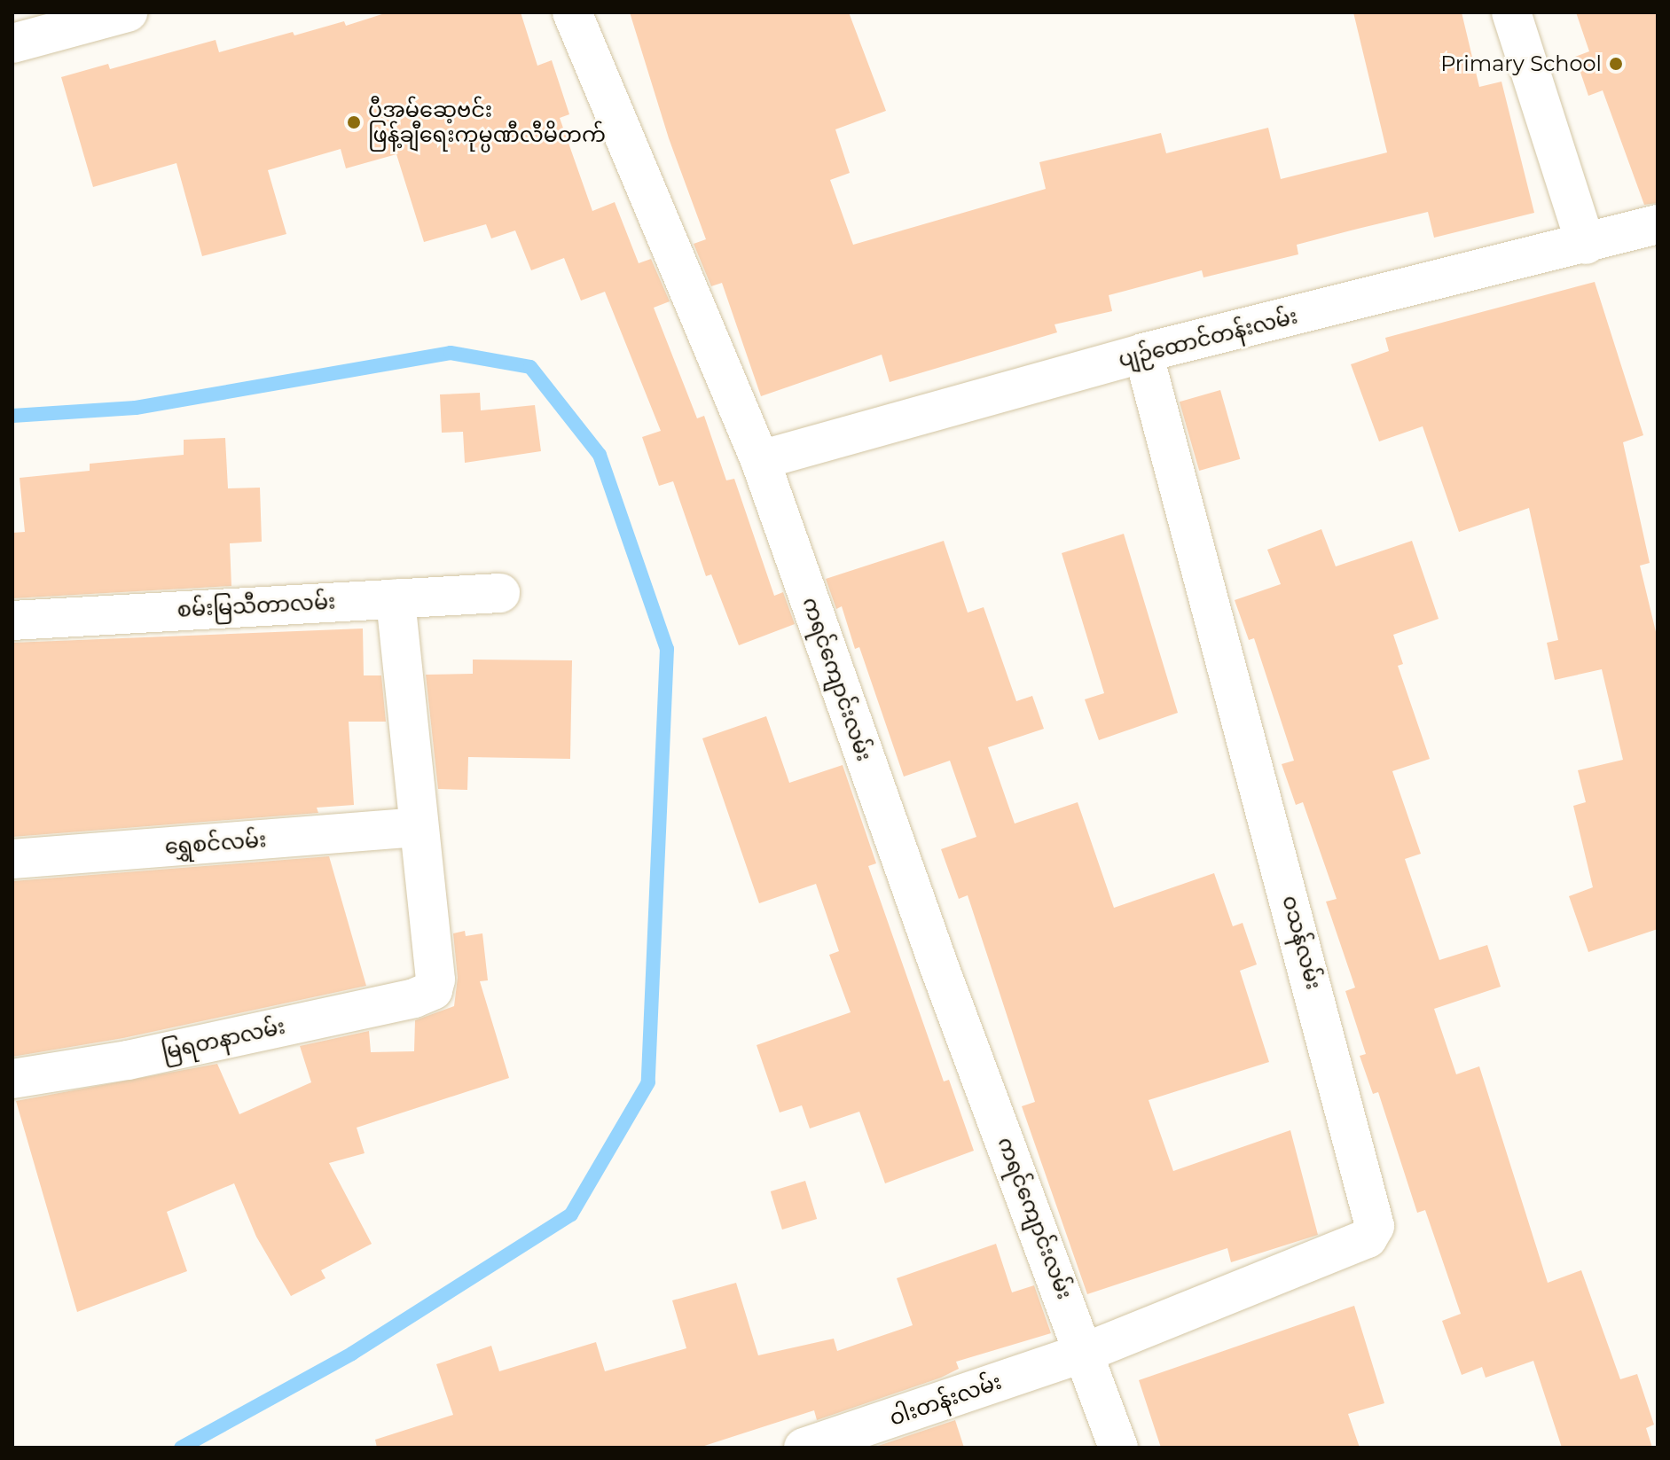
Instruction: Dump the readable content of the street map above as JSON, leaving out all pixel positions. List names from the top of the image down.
{
  "streets": {
    "street": [
      "ပျဉ်ထောင်တန်းလမ်း",
      "စမ်းမြသီတာလမ်း",
      "ကရင်ကျောင်းလမ်း",
      "ရွှေစင်လမ်း",
      "ဝသန်လမ်း",
      "မြရတနာလမ်း",
      "ဝါးတန်းလမ်း"
    ]
  },
  "crossings": [
    ["ပျဉ်ထောင်တန်းလမ်း", "ကရင်ကျောင်းလမ်း"],
    ["ပျဉ်ထောင်တန်းလမ်း", "ဝသန်လမ်း"],
    ["ကရင်ကျောင်းလမ်း", "ဝသန်လမ်း"],
    ["ကရင်ကျောင်းလမ်း", "ဝါးတန်းလမ်း"],
    ["ရွှေစင်လမ်း", "မြရတနာလမ်း"],
    ["ဝသန်လမ်း", "ဝါးတန်းလမ်း"]
  ],
  "places": ["Primary School", "ပီအမ်ဆေ့ဗင်း ဖြန့်ချီရေးကုမ္ပဏီလီမိတက်"]
}
